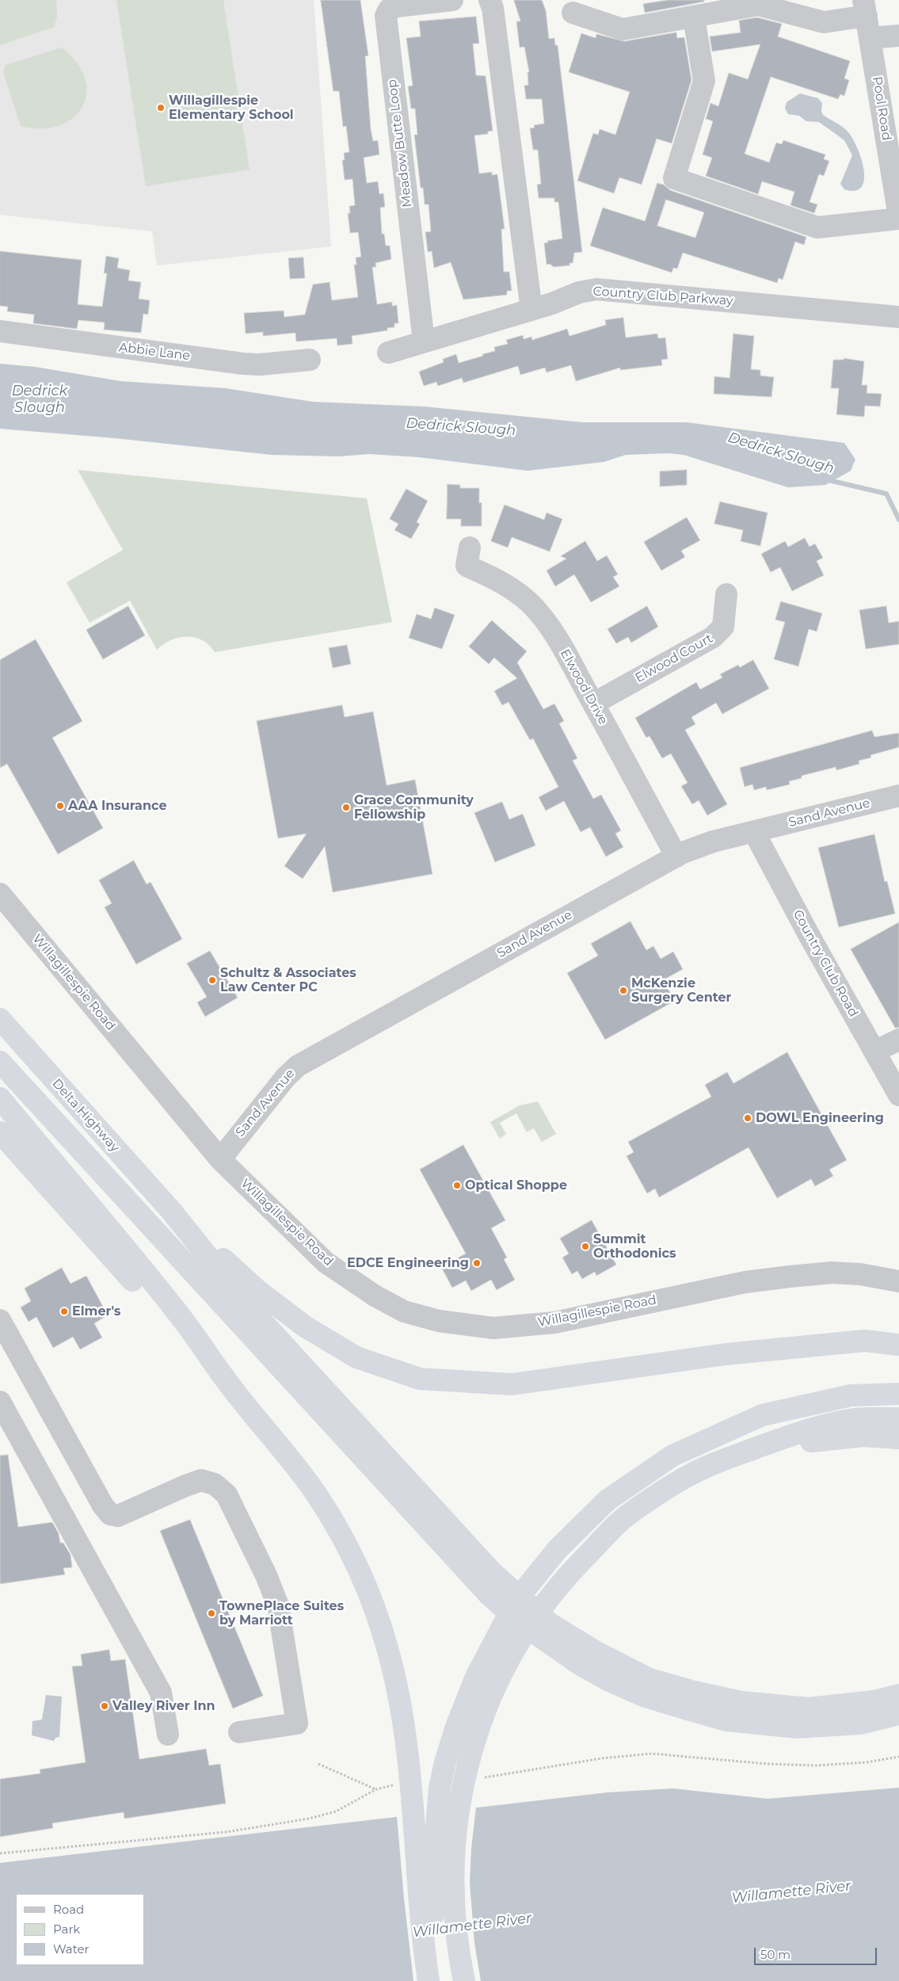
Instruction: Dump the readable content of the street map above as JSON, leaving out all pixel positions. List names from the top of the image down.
{
  "streets": {
    "highway": ["Delta Highway"],
    "street": [
      "Pool Road",
      "Meadow Butte Loop",
      "Country Club Parkway",
      "Abbie Lane",
      "Elwood Court",
      "Elwood Drive",
      "Sand Avenue",
      "Country Club Road",
      "Willagillespie Road"
    ]
  },
  "crossings": [
    ["Meadow Butte Loop", "Country Club Parkway"],
    ["Elwood Court", "Elwood Drive"],
    ["Elwood Drive", "Sand Avenue"],
    ["Sand Avenue", "Country Club Road"],
    ["Sand Avenue", "Willagillespie Road"]
  ],
  "water": ["Dedrick Slough", "Willamette River"],
  "places": [
    "Willagillespie Elementary School",
    "AAA Insurance",
    "Grace Community Fellowship",
    "Schultz & Associates Law Center PC",
    "McKenzie Surgery Center",
    "DOWL Engineering",
    "Optical Shoppe",
    "Summit Orthodonics",
    "EDCE Engineering",
    "Elmer's",
    "TownePlace Suites by Marriott",
    "Valley River Inn"
  ],
  "legend": ["Road", "Park", "Water"],
  "scale_bar": "50 m"
}
